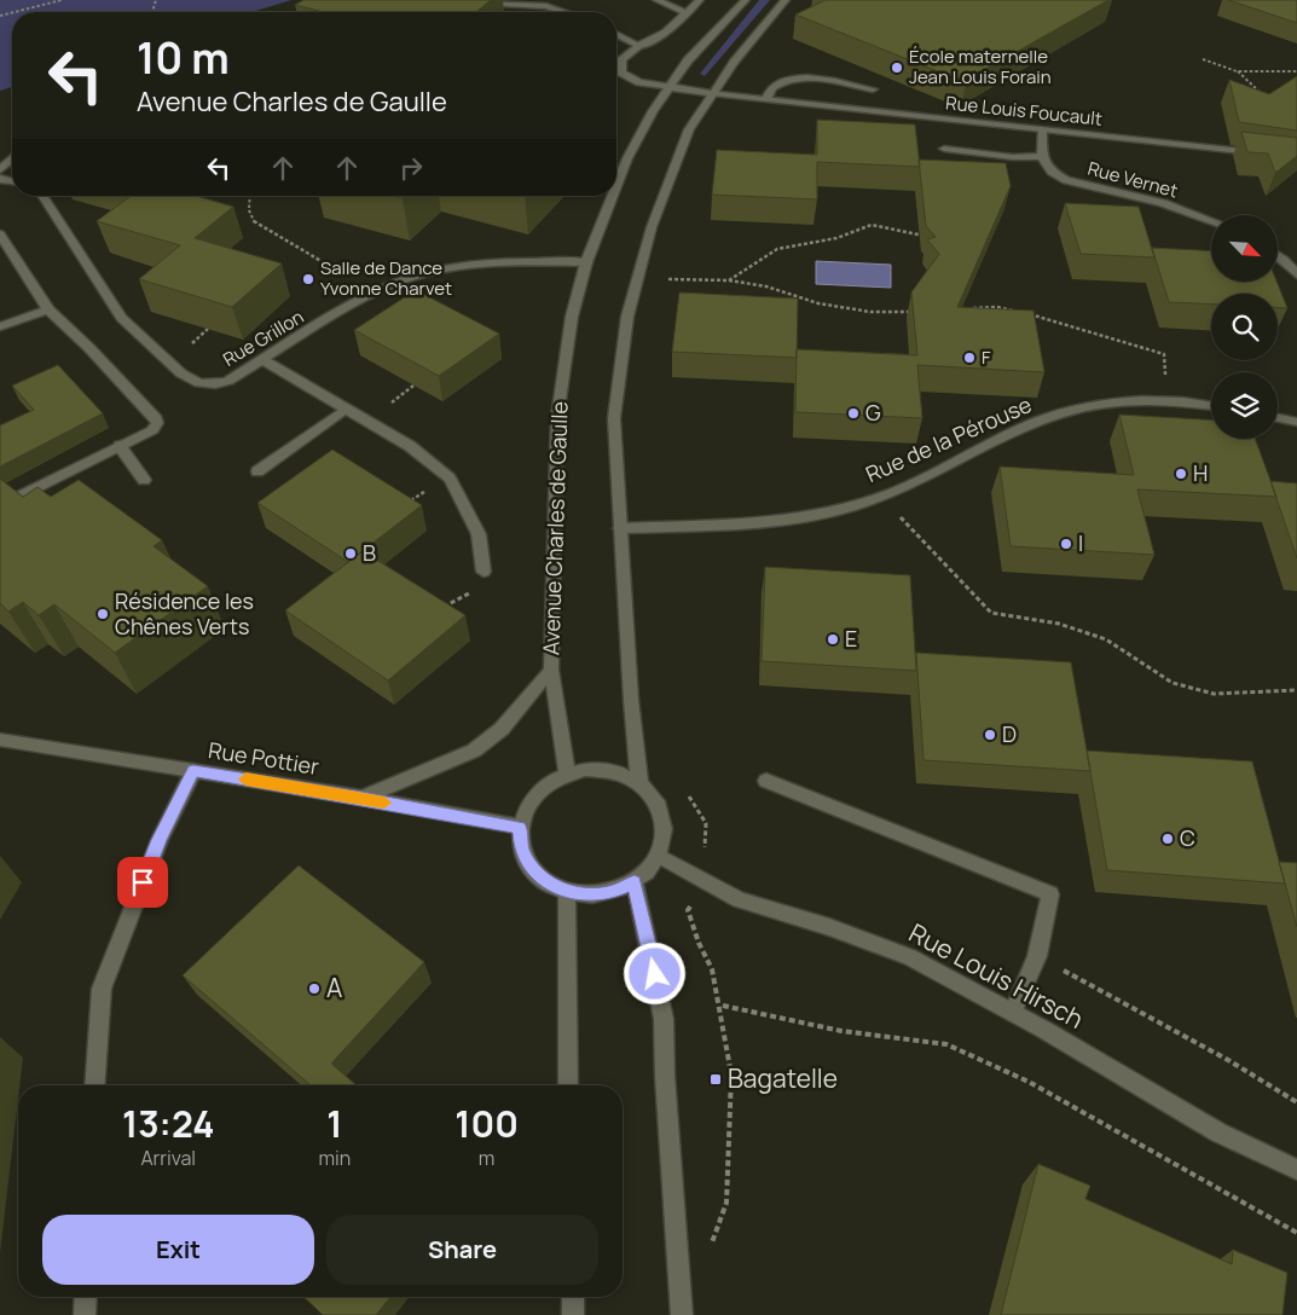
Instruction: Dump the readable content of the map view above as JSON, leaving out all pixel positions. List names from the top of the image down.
{
  "streets": {
    "street": [
      "Rue Louis Foucault",
      "Rue Vernet",
      "Rue Grillon",
      "Rue de la Pérouse",
      "Avenue Charles de Gaulle",
      "Rue Pottier",
      "Rue Louis Hirsch"
    ]
  },
  "crossings": [
    ["Rue Grillon", "Avenue Charles de Gaulle"],
    ["Avenue Charles de Gaulle", "Rue Pottier"],
    ["Avenue Charles de Gaulle", "Rue Louis Hirsch"],
    ["Rue Pottier", "Rue Louis Hirsch"]
  ],
  "places": {
    "other": [
      "École maternelle Jean Louis Forain",
      "Salle de Dance Yvonne Charvet",
      "F",
      "G",
      "H",
      "I",
      "B",
      "Résidence les Chênes Verts",
      "E",
      "D",
      "C",
      "A"
    ],
    "transit": ["Bagatelle"]
  },
  "north": "bottom right",
  "page": {
    "turn": ["10 m", "Avenue Charles de Gaulle"],
    "eta": [
      "13:24",
      "Arrival",
      "1",
      "min",
      "100",
      "m"
    ],
    "buttons": ["Exit", "Share"]
  }
}
